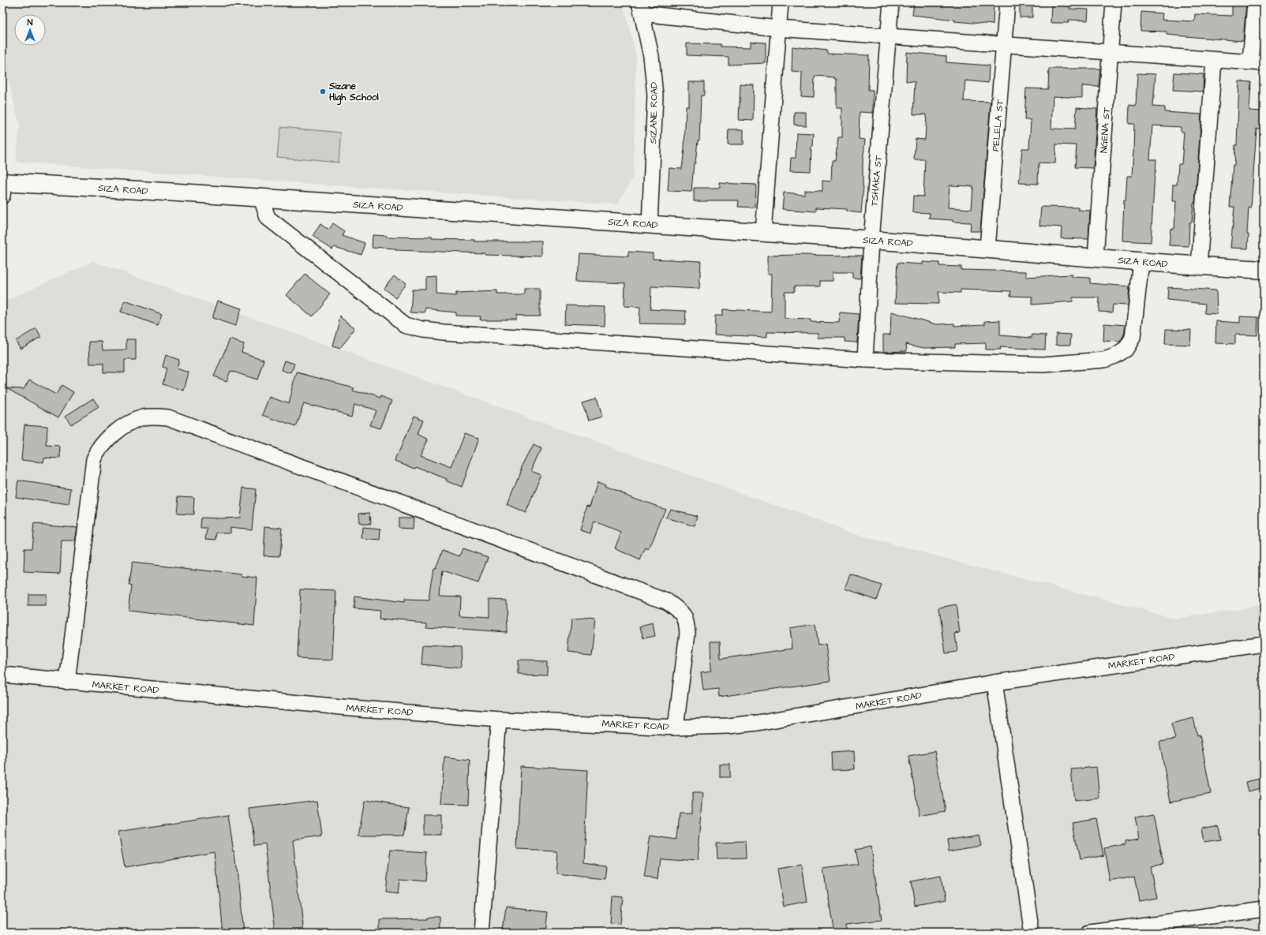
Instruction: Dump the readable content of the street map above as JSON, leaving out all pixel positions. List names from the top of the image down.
{
  "streets": {
    "street": [
      "SIZANE ROAD",
      "PELELA ST",
      "NGENA ST",
      "TSHAKA ST",
      "SIZA ROAD",
      "MARKET ROAD"
    ]
  },
  "crossings": [
    ["SIZANE ROAD", "SIZA ROAD"],
    ["PELELA ST", "SIZA ROAD"],
    ["NGENA ST", "SIZA ROAD"],
    ["TSHAKA ST", "SIZA ROAD"]
  ],
  "places": ["Sizane High School"],
  "north": "top"
}
